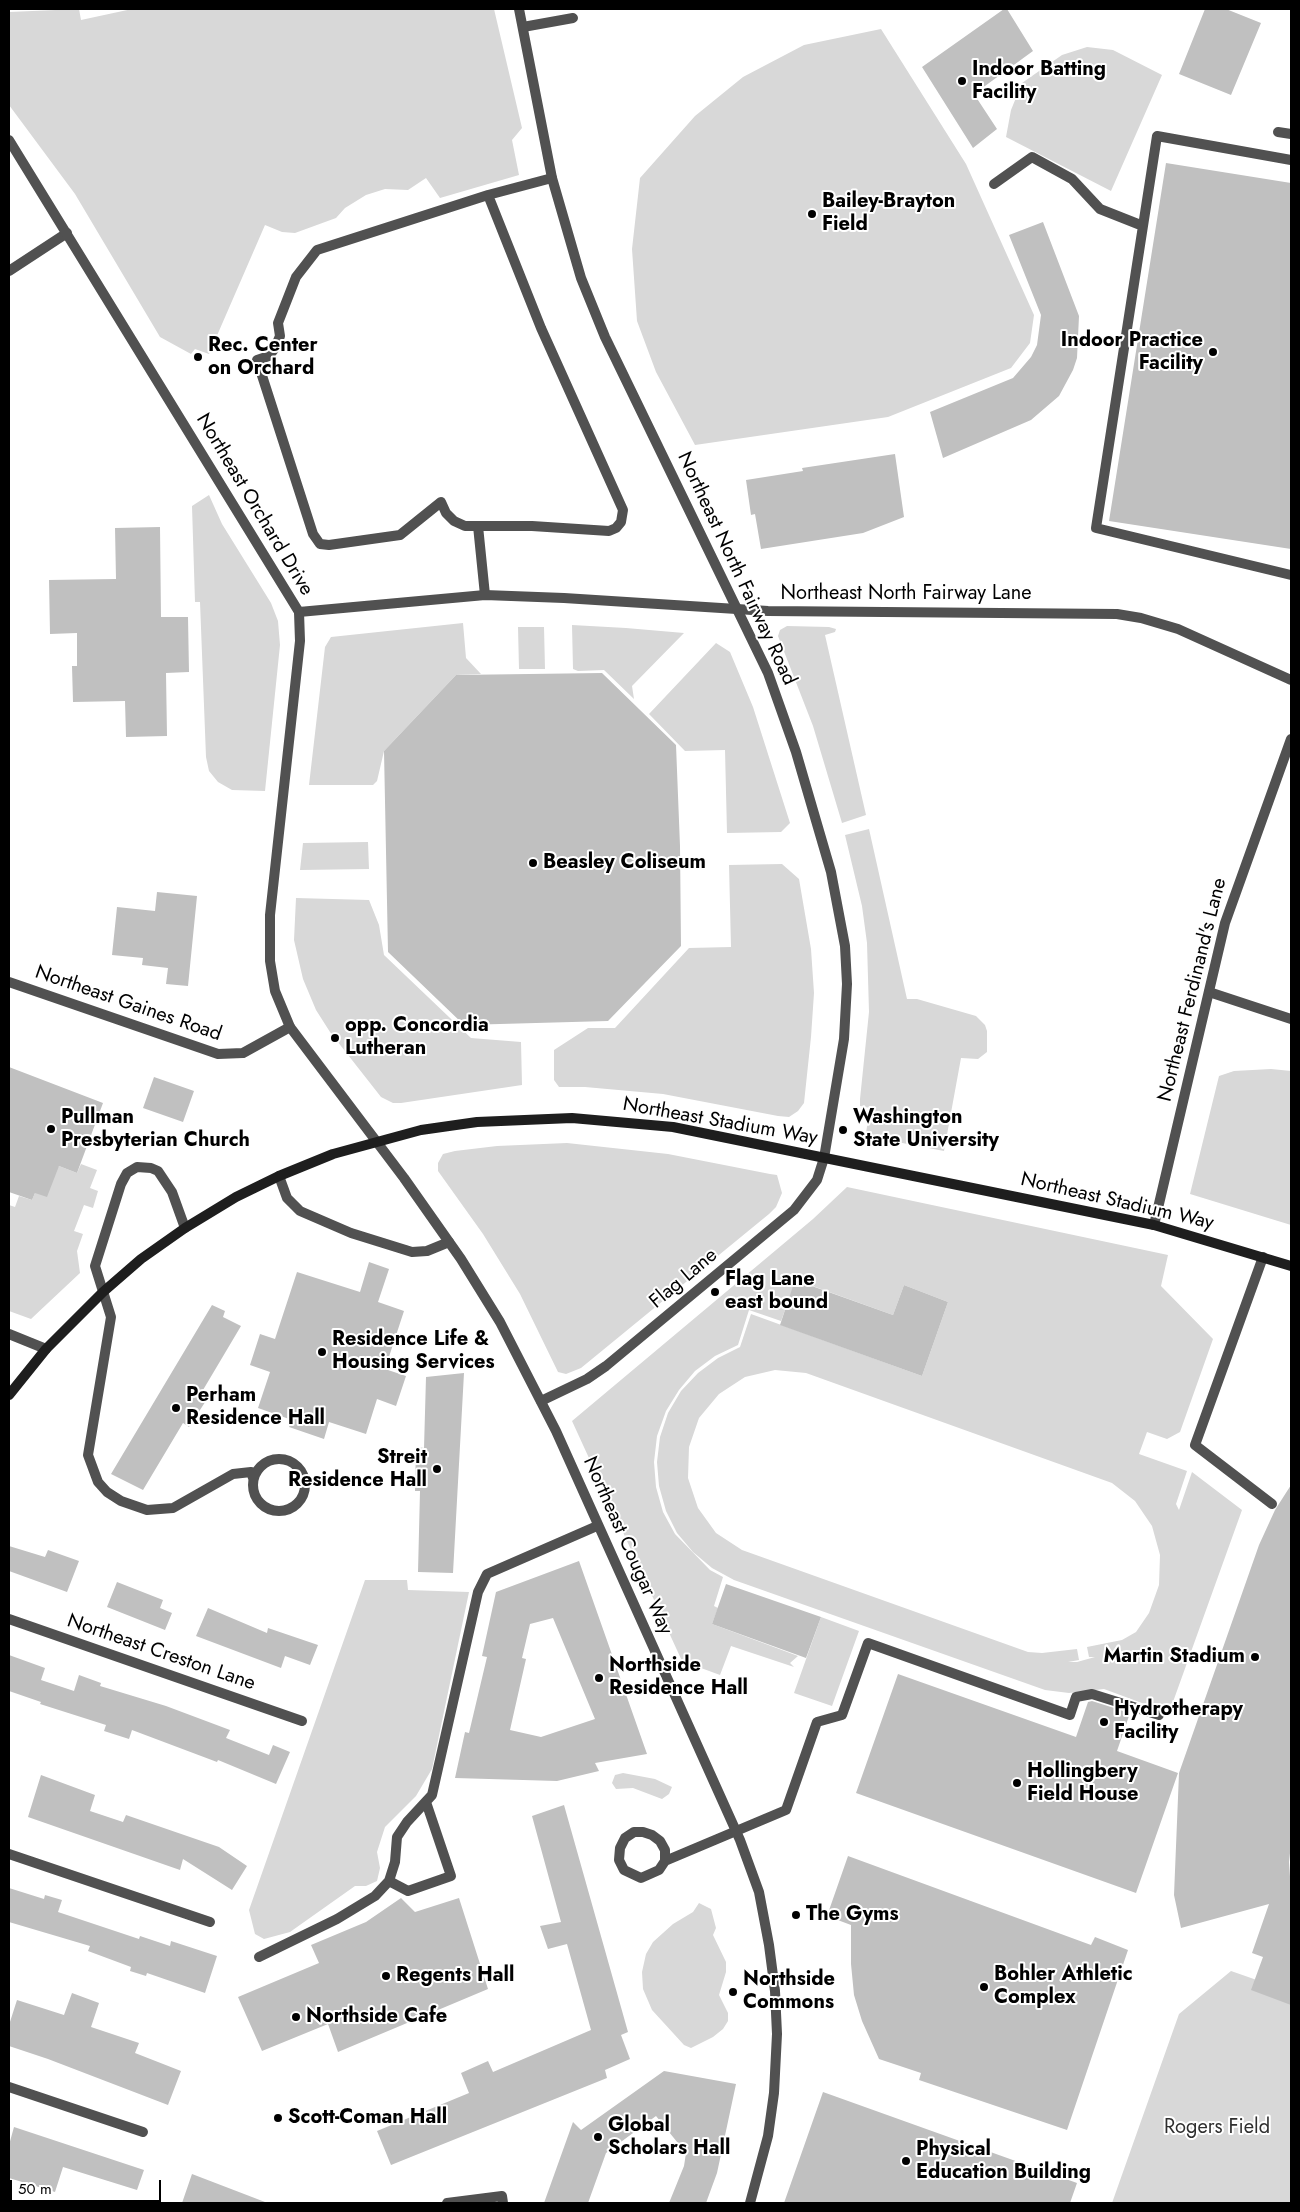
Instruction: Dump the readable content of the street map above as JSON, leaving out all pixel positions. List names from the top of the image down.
{
  "streets": {
    "main road": ["Northeast Stadium Way"],
    "street": [
      "Northeast Orchard Drive",
      "Northeast North Fairway Road",
      "Northeast North Fairway Lane",
      "Northeast Ferdinand's Lane",
      "Northeast Gaines Road",
      "Flag Lane",
      "Northeast Cougar Way",
      "Northeast Creston Lane"
    ]
  },
  "crossings": [
    ["Northeast Orchard Drive", "Northeast North Fairway Lane"],
    ["Northeast Orchard Drive", "Northeast Gaines Road"],
    ["Northeast Orchard Drive", "Northeast Stadium Way"],
    ["Northeast Orchard Drive", "Northeast Cougar Way"],
    ["Northeast North Fairway Road", "Northeast North Fairway Lane"],
    ["Northeast North Fairway Road", "Northeast Stadium Way"],
    ["Northeast North Fairway Road", "Flag Lane"],
    ["Northeast Ferdinand's Lane", "Northeast Stadium Way"],
    ["Northeast Stadium Way", "Flag Lane"],
    ["Northeast Stadium Way", "Northeast Cougar Way"],
    ["Flag Lane", "Northeast Cougar Way"]
  ],
  "parks": ["Rogers Field"],
  "places": [
    "Indoor Batting Facility",
    "Bailey-Brayton Field",
    "Indoor Practice Facility",
    "Rec. Center on Orchard",
    "Beasley Coliseum",
    "opp. Concordia Lutheran",
    "Pullman Presbyterian Church",
    "Washington State University",
    "Flag Lane east bound",
    "Residence Life & Housing Services",
    "Perham Residence Hall",
    "Streit Residence Hall",
    "Martin Stadium",
    "Northside Residence Hall",
    "Hydrotherapy Facility",
    "Hollingbery Field House",
    "The Gyms",
    "Regents Hall",
    "Bohler Athletic Complex",
    "Northside Commons",
    "Northside Cafe",
    "Scott-Coman Hall",
    "Global Scholars Hall",
    "Physical Education Building"
  ],
  "scale_bar": "50 m"
}
